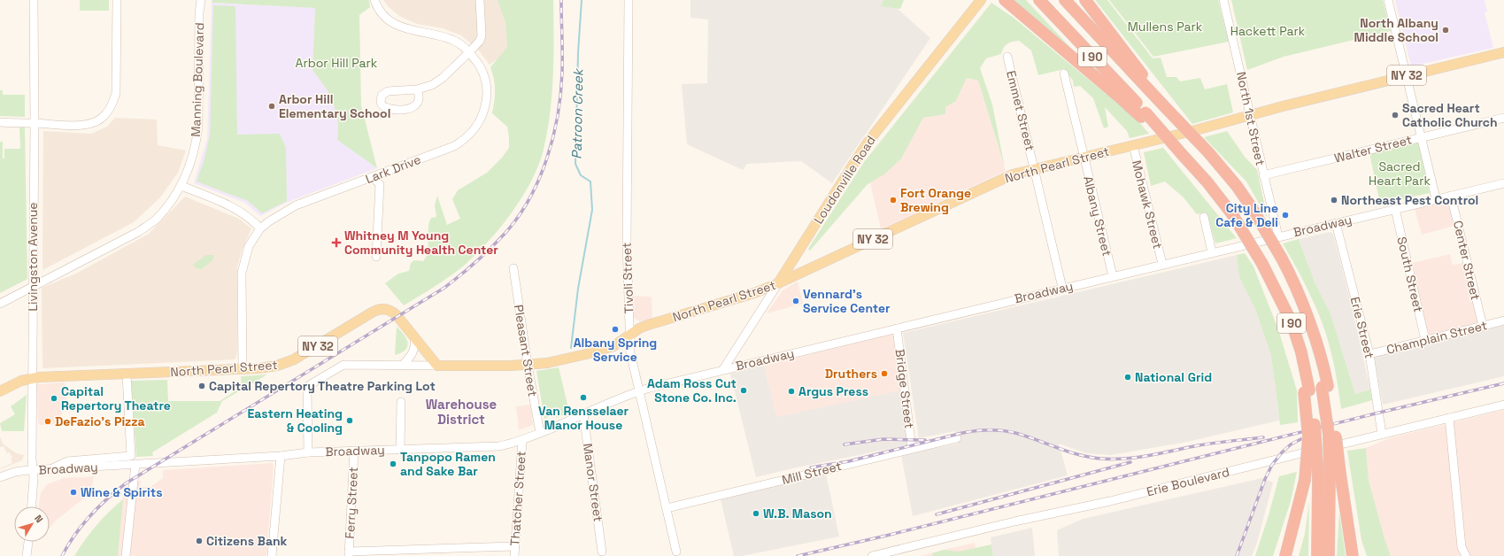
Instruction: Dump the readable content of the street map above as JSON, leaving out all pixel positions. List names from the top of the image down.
{
  "streets": {
    "highway": ["I 90"],
    "main road": ["NY 32", "North Pearl Street", "Loudonville Road"],
    "street": [
      "Manning Boulevard",
      "Emmet Street",
      "North 1st Street",
      "Walter Street",
      "Lark Drive",
      "Mohawk Street",
      "Albany Street",
      "Broadway",
      "Livingston Avenue",
      "Center Street",
      "South Street",
      "Tivoli Street",
      "Erie Street",
      "Champlain Street",
      "Pleasant Street",
      "Bridge Street",
      "Mill Street",
      "Erie Boulevard",
      "Manor Street",
      "Thatcher Street",
      "Ferry Street"
    ]
  },
  "crossings": [
    ["Manning Boulevard", "Livingston Avenue"],
    ["Emmet Street", "North Pearl Street"],
    ["Emmet Street", "Broadway"],
    ["North 1st Street", "Walter Street"],
    ["North 1st Street", "North Pearl Street"],
    ["North 1st Street", "Broadway"],
    ["North Pearl Street", "Lark Drive"],
    ["North Pearl Street", "Loudonville Road"],
    ["North Pearl Street", "Mohawk Street"],
    ["North Pearl Street", "Albany Street"],
    ["North Pearl Street", "Livingston Avenue"],
    ["North Pearl Street", "Tivoli Street"],
    ["North Pearl Street", "Pleasant Street"],
    ["Loudonville Road", "Broadway"],
    ["Mohawk Street", "Broadway"],
    ["Albany Street", "Broadway"],
    ["Broadway", "Livingston Avenue"],
    ["Broadway", "Center Street"],
    ["Broadway", "South Street"],
    ["Broadway", "Tivoli Street"],
    ["Broadway", "Erie Street"],
    ["Broadway", "Pleasant Street"],
    ["Broadway", "Bridge Street"],
    ["Broadway", "Manor Street"],
    ["Broadway", "Thatcher Street"],
    ["Broadway", "Ferry Street"],
    ["Center Street", "Champlain Street"],
    ["South Street", "Champlain Street"],
    ["Tivoli Street", "Mill Street"],
    ["Erie Street", "Champlain Street"],
    ["Erie Street", "Erie Boulevard"],
    ["Bridge Street", "Mill Street"]
  ],
  "districts": ["Warehouse District"],
  "water": ["Patroon Creek"],
  "parks": [
    "Mullens Park",
    "Hackett Park",
    "Arbor Hill Park",
    "Sacred Heart Park"
  ],
  "places": {
    "other": [
      "North Albany Middle School",
      "Arbor Hill Elementary School",
      "Sacred Heart Catholic Church",
      "Fort Orange Brewing",
      "Northeast Pest Control",
      "City Line Cafe & Deli",
      "Vennard's Service Center",
      "Albany Spring Service",
      "Druthers",
      "National Grid",
      "Capital Repertory Theatre Parking Lot",
      "Adam Ross Cut Stone Co. Inc.",
      "Argus Press",
      "Van Rensselaer Manor House",
      "Capital Repertory Theatre",
      "Eastern Heating & Cooling",
      "DeFazio's Pizza",
      "Tanpopo Ramen and Sake Bar",
      "Wine & Spirits",
      "W.B. Mason",
      "Citizens Bank"
    ],
    "health": ["Whitney M Young Community Health Center"]
  },
  "north": "top right"
}
